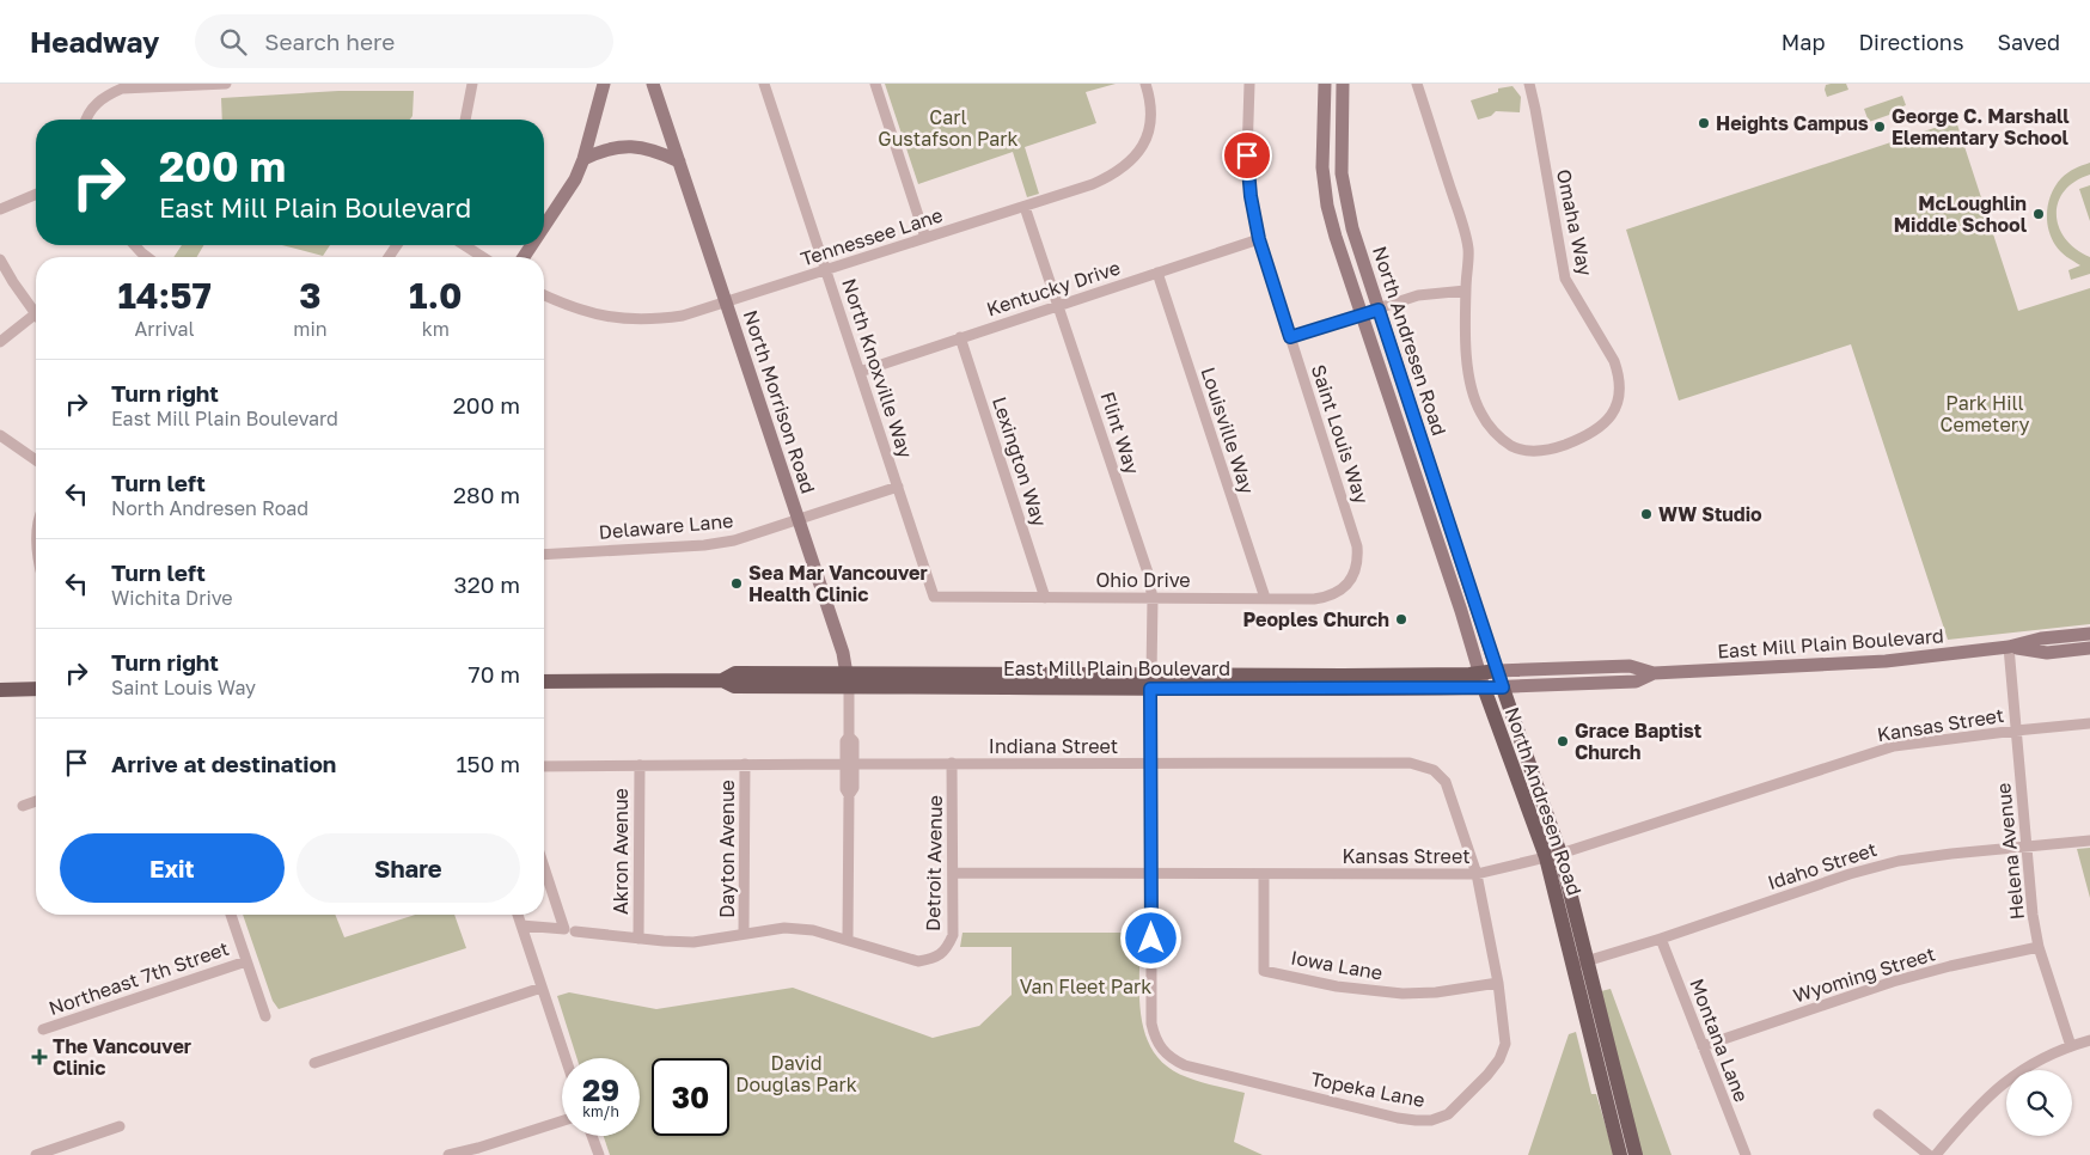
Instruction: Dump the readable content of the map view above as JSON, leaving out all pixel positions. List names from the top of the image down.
{
  "streets": {
    "main road": ["North Andresen Road", "East Mill Plain Boulevard"],
    "street": [
      "Omaha Way",
      "Tennessee Lane",
      "Kentucky Drive",
      "North Knoxville Way",
      "North Morrison Road",
      "Louisville Way",
      "Flint Way",
      "Saint Louis Way",
      "Lexington Way",
      "Delaware Lane",
      "Ohio Drive",
      "Kansas Street",
      "Indiana Street",
      "Dayton Avenue",
      "Akron Avenue",
      "Helena Avenue",
      "Detroit Avenue",
      "Idaho Street",
      "Iowa Lane",
      "Wyoming Street",
      "Northeast 7th Street",
      "Montana Lane",
      "Topeka Lane"
    ]
  },
  "crossings": [
    ["Tennessee Lane", "North Knoxville Way"],
    ["Tennessee Lane", "North Morrison Road"],
    ["Tennessee Lane", "Flint Way"],
    ["Kentucky Drive", "North Knoxville Way"],
    ["Kentucky Drive", "Louisville Way"],
    ["Kentucky Drive", "Flint Way"],
    ["Kentucky Drive", "Saint Louis Way"],
    ["Kentucky Drive", "Lexington Way"],
    ["North Andresen Road", "East Mill Plain Boulevard"],
    ["North Andresen Road", "Kansas Street"],
    ["North Andresen Road", "Idaho Street"],
    ["North Knoxville Way", "Delaware Lane"],
    ["North Knoxville Way", "Ohio Drive"],
    ["North Morrison Road", "Delaware Lane"],
    ["North Morrison Road", "East Mill Plain Boulevard"],
    ["North Morrison Road", "Indiana Street"],
    ["North Morrison Road", "Detroit Avenue"],
    ["Louisville Way", "Ohio Drive"],
    ["Flint Way", "Ohio Drive"],
    ["Flint Way", "East Mill Plain Boulevard"],
    ["Flint Way", "Kansas Street"],
    ["Flint Way", "Indiana Street"],
    ["Flint Way", "Topeka Lane"],
    ["Saint Louis Way", "Ohio Drive"],
    ["Lexington Way", "Ohio Drive"],
    ["East Mill Plain Boulevard", "Helena Avenue"],
    ["Kansas Street", "Helena Avenue"],
    ["Kansas Street", "Detroit Avenue"],
    ["Kansas Street", "Iowa Lane"],
    ["Kansas Street", "Topeka Lane"],
    ["Indiana Street", "Dayton Avenue"],
    ["Indiana Street", "Akron Avenue"],
    ["Indiana Street", "Detroit Avenue"],
    ["Indiana Street", "Topeka Lane"],
    ["Helena Avenue", "Idaho Street"],
    ["Helena Avenue", "Wyoming Street"],
    ["Idaho Street", "Montana Lane"],
    ["Iowa Lane", "Topeka Lane"],
    ["Wyoming Street", "Montana Lane"]
  ],
  "parks": [
    "Carl Gustafson Park",
    "Park Hill Cemetery",
    "Van Fleet Park",
    "David Douglas Park"
  ],
  "places": {
    "other": [
      "Heights Campus",
      "George C. Marshall Elementary School",
      "McLoughlin Middle School",
      "WW Studio",
      "Sea Mar Vancouver Health Clinic",
      "Peoples Church",
      "Grace Baptist Church"
    ],
    "health": ["The Vancouver Clinic"]
  },
  "page": {
    "header": "Headway",
    "search": "Search here",
    "nav": ["Map", "Directions", "Saved"],
    "turn": ["200 m", "East Mill Plain Boulevard"],
    "eta": [
      "14:57",
      "Arrival",
      "3",
      "min",
      "1.0",
      "km"
    ],
    "list": [
      {
        "name": "Turn right",
        "note": "East Mill Plain Boulevard",
        "value": "200 m"
      },
      {
        "name": "Turn left",
        "note": "North Andresen Road",
        "value": "280 m"
      },
      {
        "name": "Turn left",
        "note": "Wichita Drive",
        "value": "320 m"
      },
      {
        "name": "Turn right",
        "note": "Saint Louis Way",
        "value": "70 m"
      },
      {
        "name": "Arrive at destination",
        "value": "150 m"
      }
    ],
    "buttons": ["Exit", "Share"],
    "speed": "29 km/h",
    "limit": "30"
  }
}
